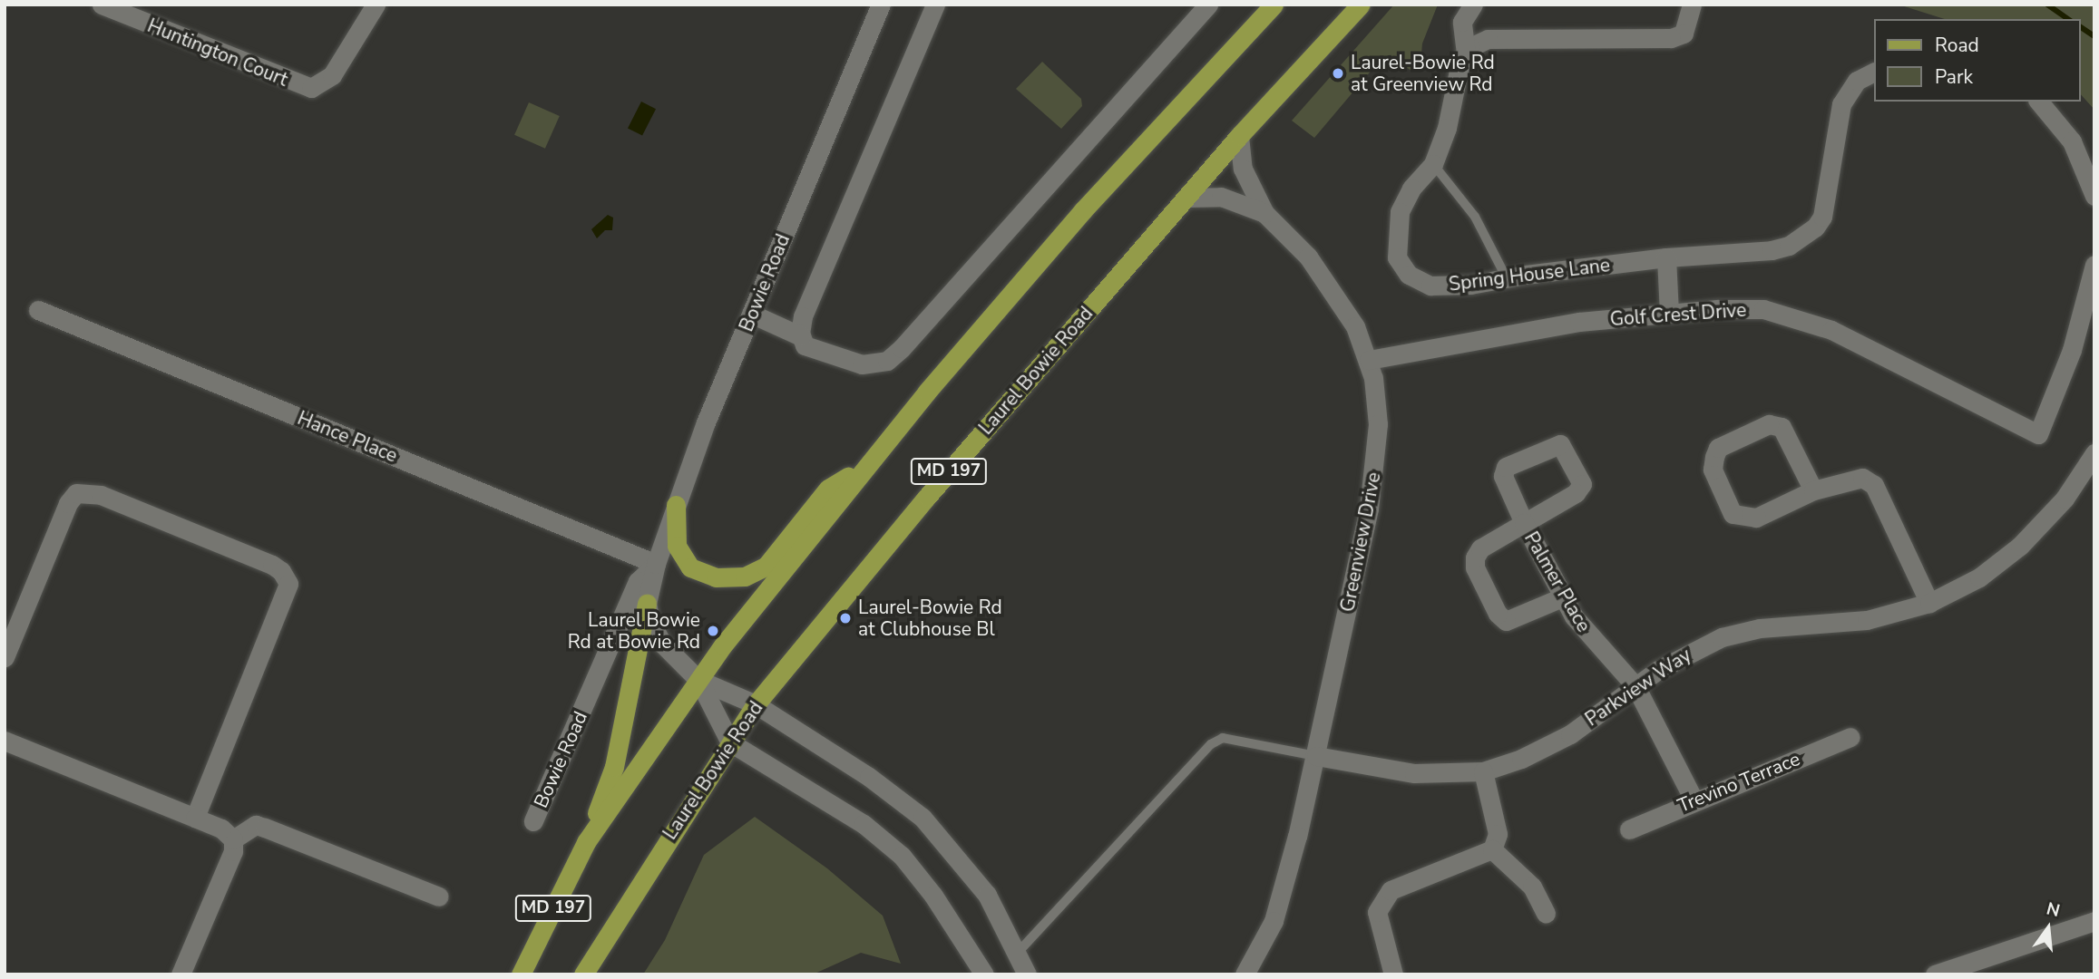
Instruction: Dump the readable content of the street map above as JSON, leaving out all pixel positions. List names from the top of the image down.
{
  "streets": {
    "main road": ["Laurel Bowie Road", "MD 197"],
    "street": [
      "Huntington Court",
      "Spring House Lane",
      "Bowie Road",
      "Golf Crest Drive",
      "Hance Place",
      "Greenview Drive",
      "Palmer Place",
      "Parkview Way",
      "Trevino Terrace"
    ]
  },
  "crossings": [
    ["Bowie Road", "Hance Place"],
    ["Golf Crest Drive", "Greenview Drive"],
    ["Laurel Bowie Road", "Greenview Drive"],
    ["Greenview Drive", "Parkview Way"],
    ["Palmer Place", "Parkview Way"],
    ["Palmer Place", "Trevino Terrace"]
  ],
  "places": ["Laurel-Bowie Rd at Greenview Rd", "Laurel-Bowie Rd at Clubhouse Bl", "Laurel Bowie Rd at Bowie Rd"],
  "legend": ["Road", "Park"],
  "north": "top"
}
